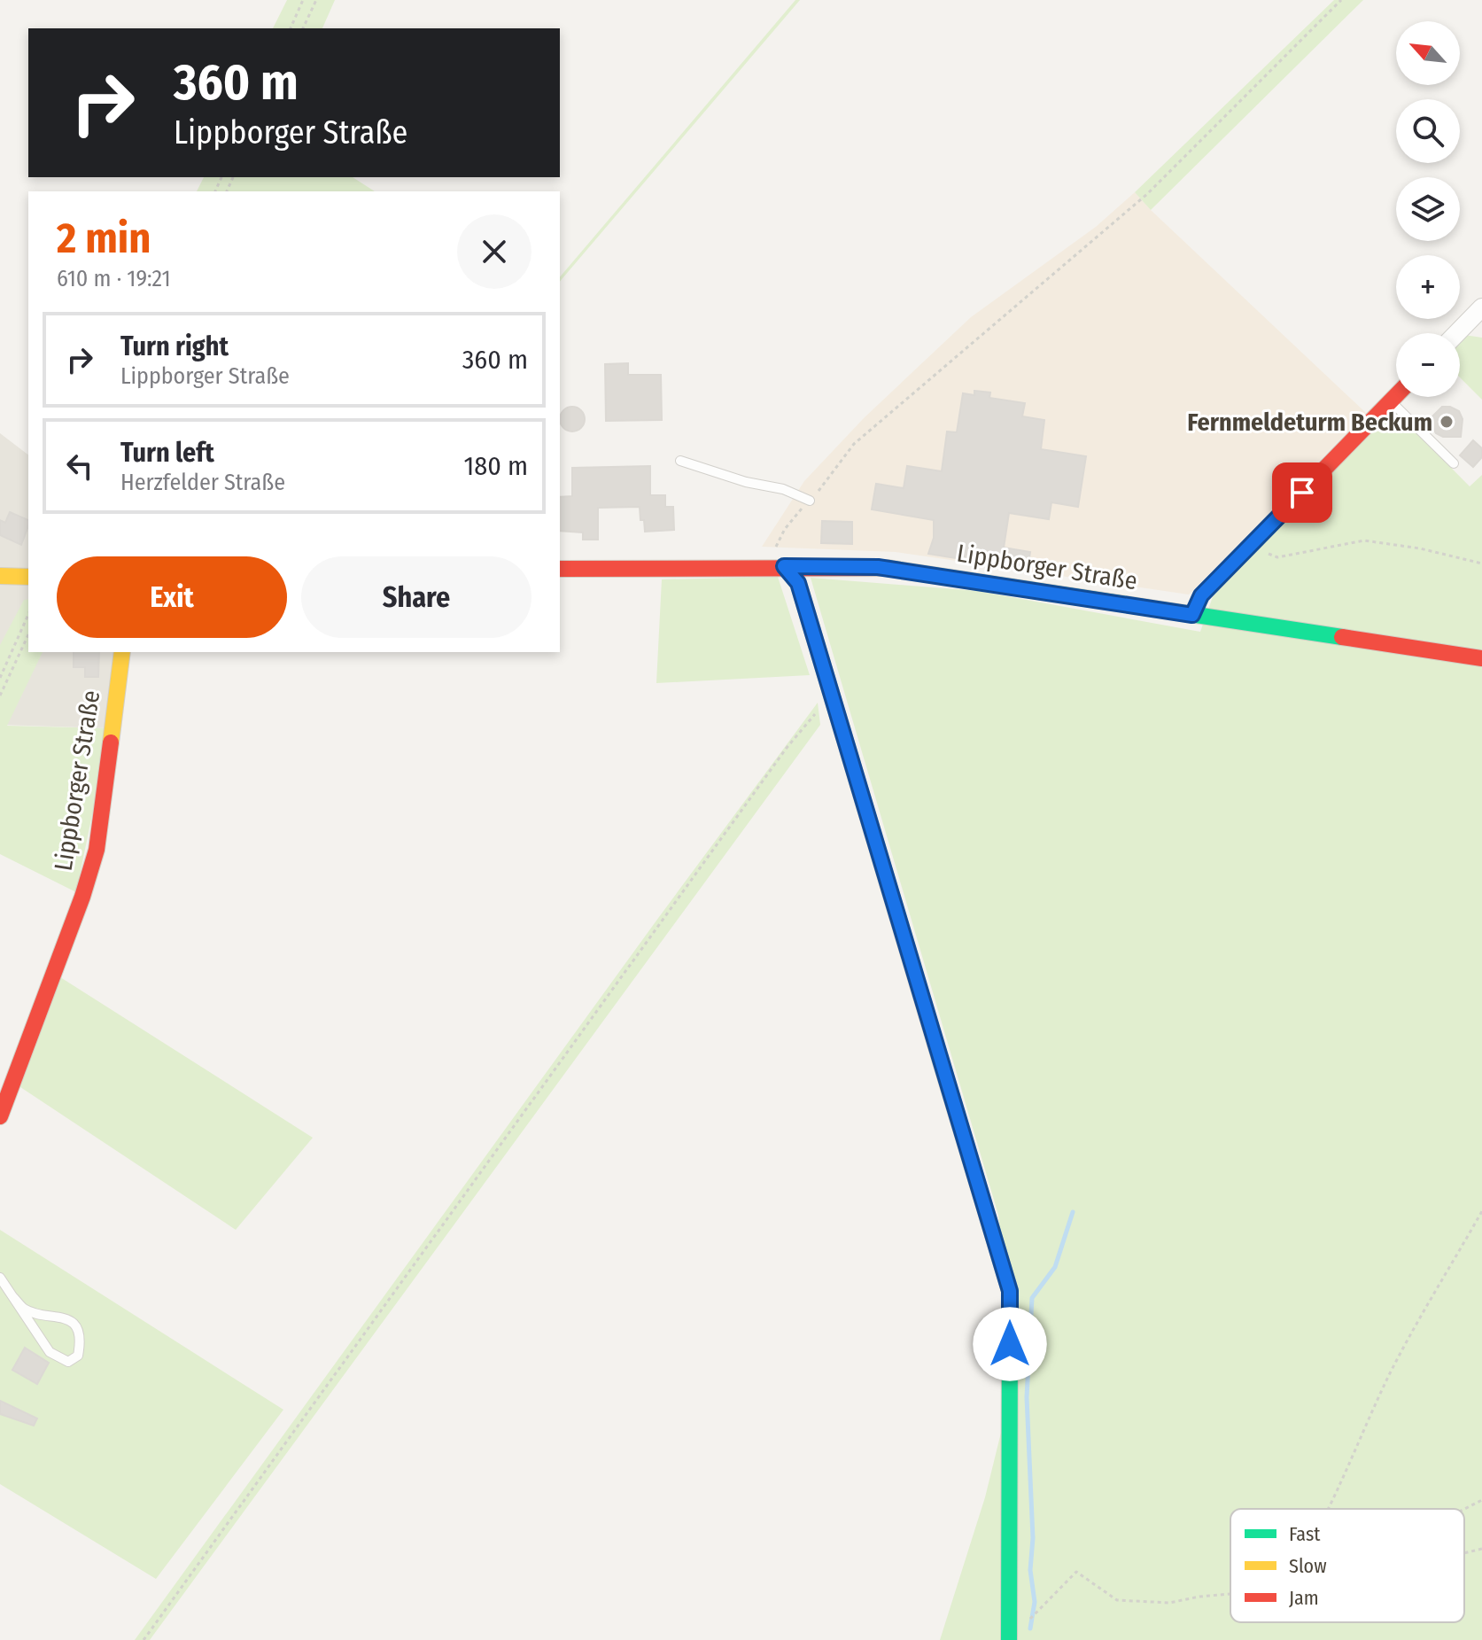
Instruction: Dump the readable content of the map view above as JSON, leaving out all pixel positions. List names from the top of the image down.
{
  "streets": {
    "street": ["Lippborger Straße"]
  },
  "places": ["Fernmeldeturm Beckum"],
  "legend": ["Fast", "Slow", "Jam"],
  "north": "top left",
  "page": {
    "map_buttons": ["+", "−"],
    "turn": ["360 m", "Lippborger Straße"],
    "heading": ["2 min", "610 m · 19:21"],
    "list": [
      {
        "name": "Turn right",
        "note": "Lippborger Straße",
        "value": "360 m"
      },
      {
        "name": "Turn left",
        "note": "Herzfelder Straße",
        "value": "180 m"
      }
    ],
    "buttons": ["Exit", "Share"]
  }
}
